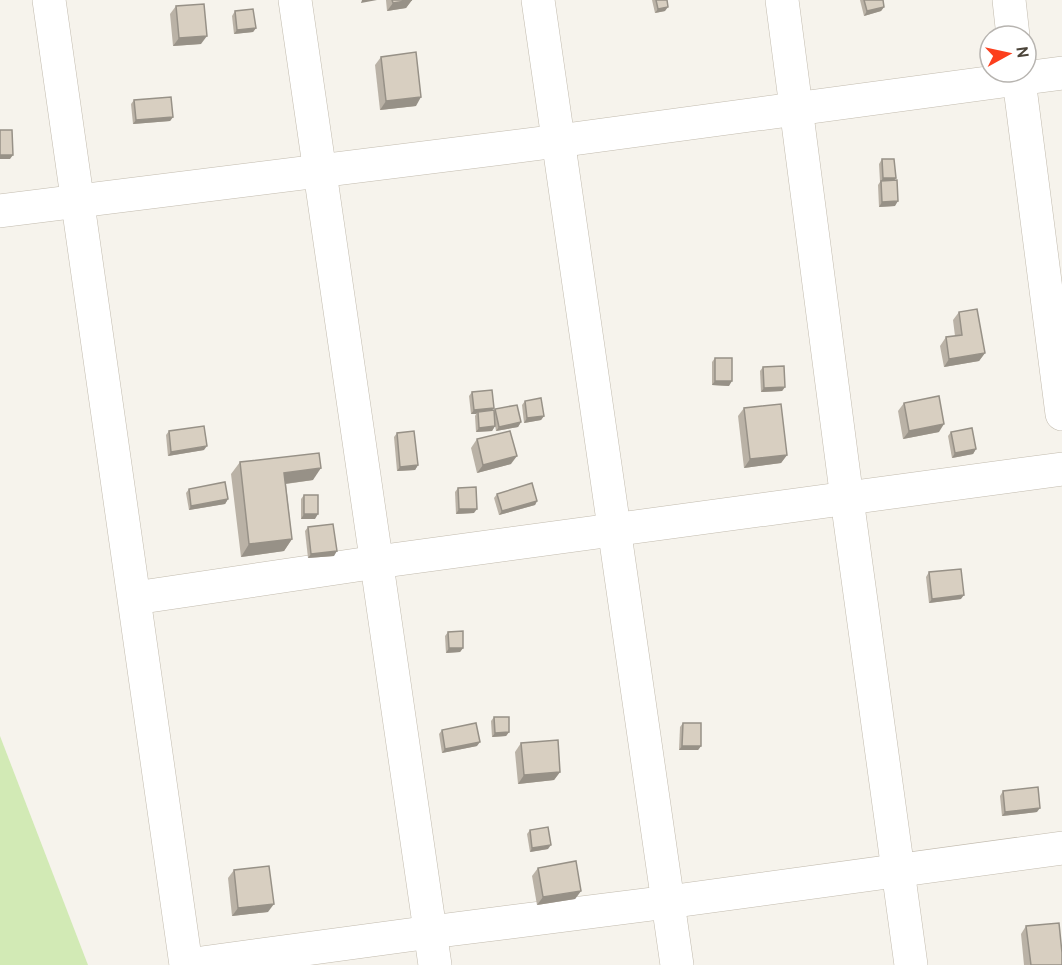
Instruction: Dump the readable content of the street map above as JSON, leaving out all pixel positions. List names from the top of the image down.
{
  "north": "right"
}
